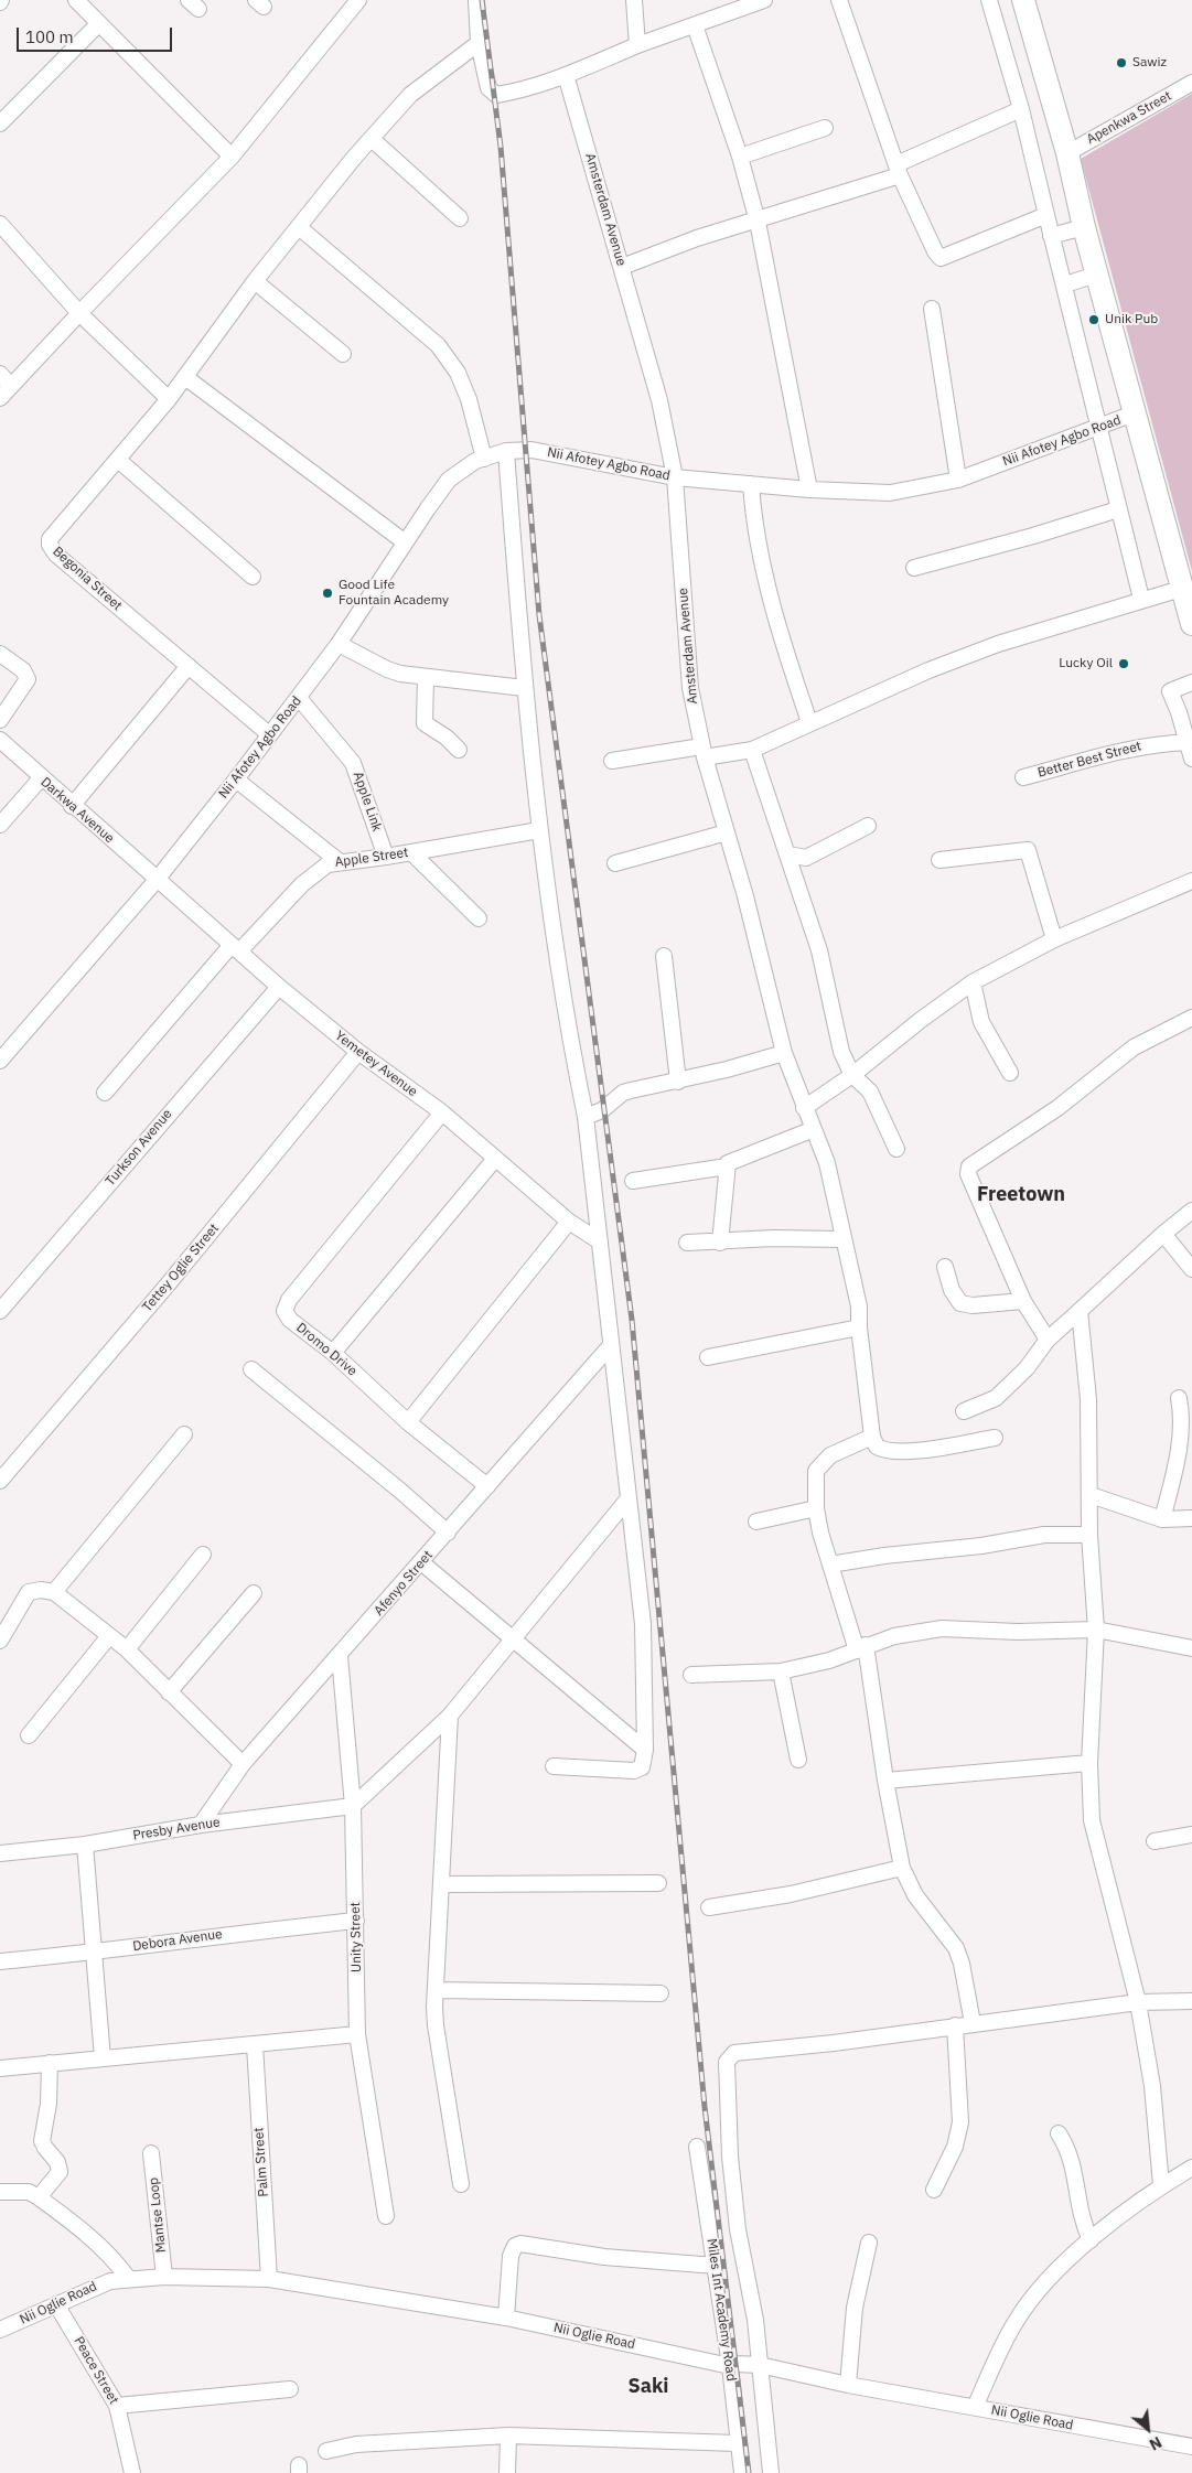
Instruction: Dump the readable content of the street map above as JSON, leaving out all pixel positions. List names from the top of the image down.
{
  "streets": {
    "street": [
      "Apenkwa Street",
      "Amsterdam Avenue",
      "Nii Afotey Agbo Road",
      "Begonia Street",
      "Better Best Street",
      "Apple Link",
      "Darkwa Avenue",
      "Apple Street",
      "Yemetey Avenue",
      "Turkson Avenue",
      "Tettey Oglie Street",
      "Dromo Drive",
      "Afenyo Street",
      "Presby Avenue",
      "Unity Street",
      "Debora Avenue",
      "Palm Street",
      "Mantse Loop",
      "Nii Oglie Road",
      "Miles Int Academy Road",
      "Peace Street"
    ]
  },
  "crossings": [
    ["Amsterdam Avenue", "Nii Afotey Agbo Road"],
    ["Nii Afotey Agbo Road", "Begonia Street"],
    ["Nii Afotey Agbo Road", "Apple Link"],
    ["Nii Afotey Agbo Road", "Darkwa Avenue"],
    ["Nii Afotey Agbo Road", "Yemetey Avenue"],
    ["Apple Link", "Apple Street"],
    ["Darkwa Avenue", "Yemetey Avenue"],
    ["Apple Street", "Yemetey Avenue"],
    ["Yemetey Avenue", "Turkson Avenue"],
    ["Yemetey Avenue", "Tettey Oglie Street"],
    ["Yemetey Avenue", "Dromo Drive"],
    ["Dromo Drive", "Afenyo Street"],
    ["Afenyo Street", "Presby Avenue"],
    ["Afenyo Street", "Unity Street"],
    ["Presby Avenue", "Unity Street"],
    ["Unity Street", "Debora Avenue"],
    ["Palm Street", "Nii Oglie Road"],
    ["Mantse Loop", "Nii Oglie Road"],
    ["Nii Oglie Road", "Miles Int Academy Road"],
    ["Nii Oglie Road", "Peace Street"]
  ],
  "districts": ["Freetown", "Saki"],
  "places": [
    "Sawiz",
    "Unik Pub",
    "Good Life Fountain Academy",
    "Lucky Oil"
  ],
  "scale_bar": "100 m",
  "north": "bottom right"
}
